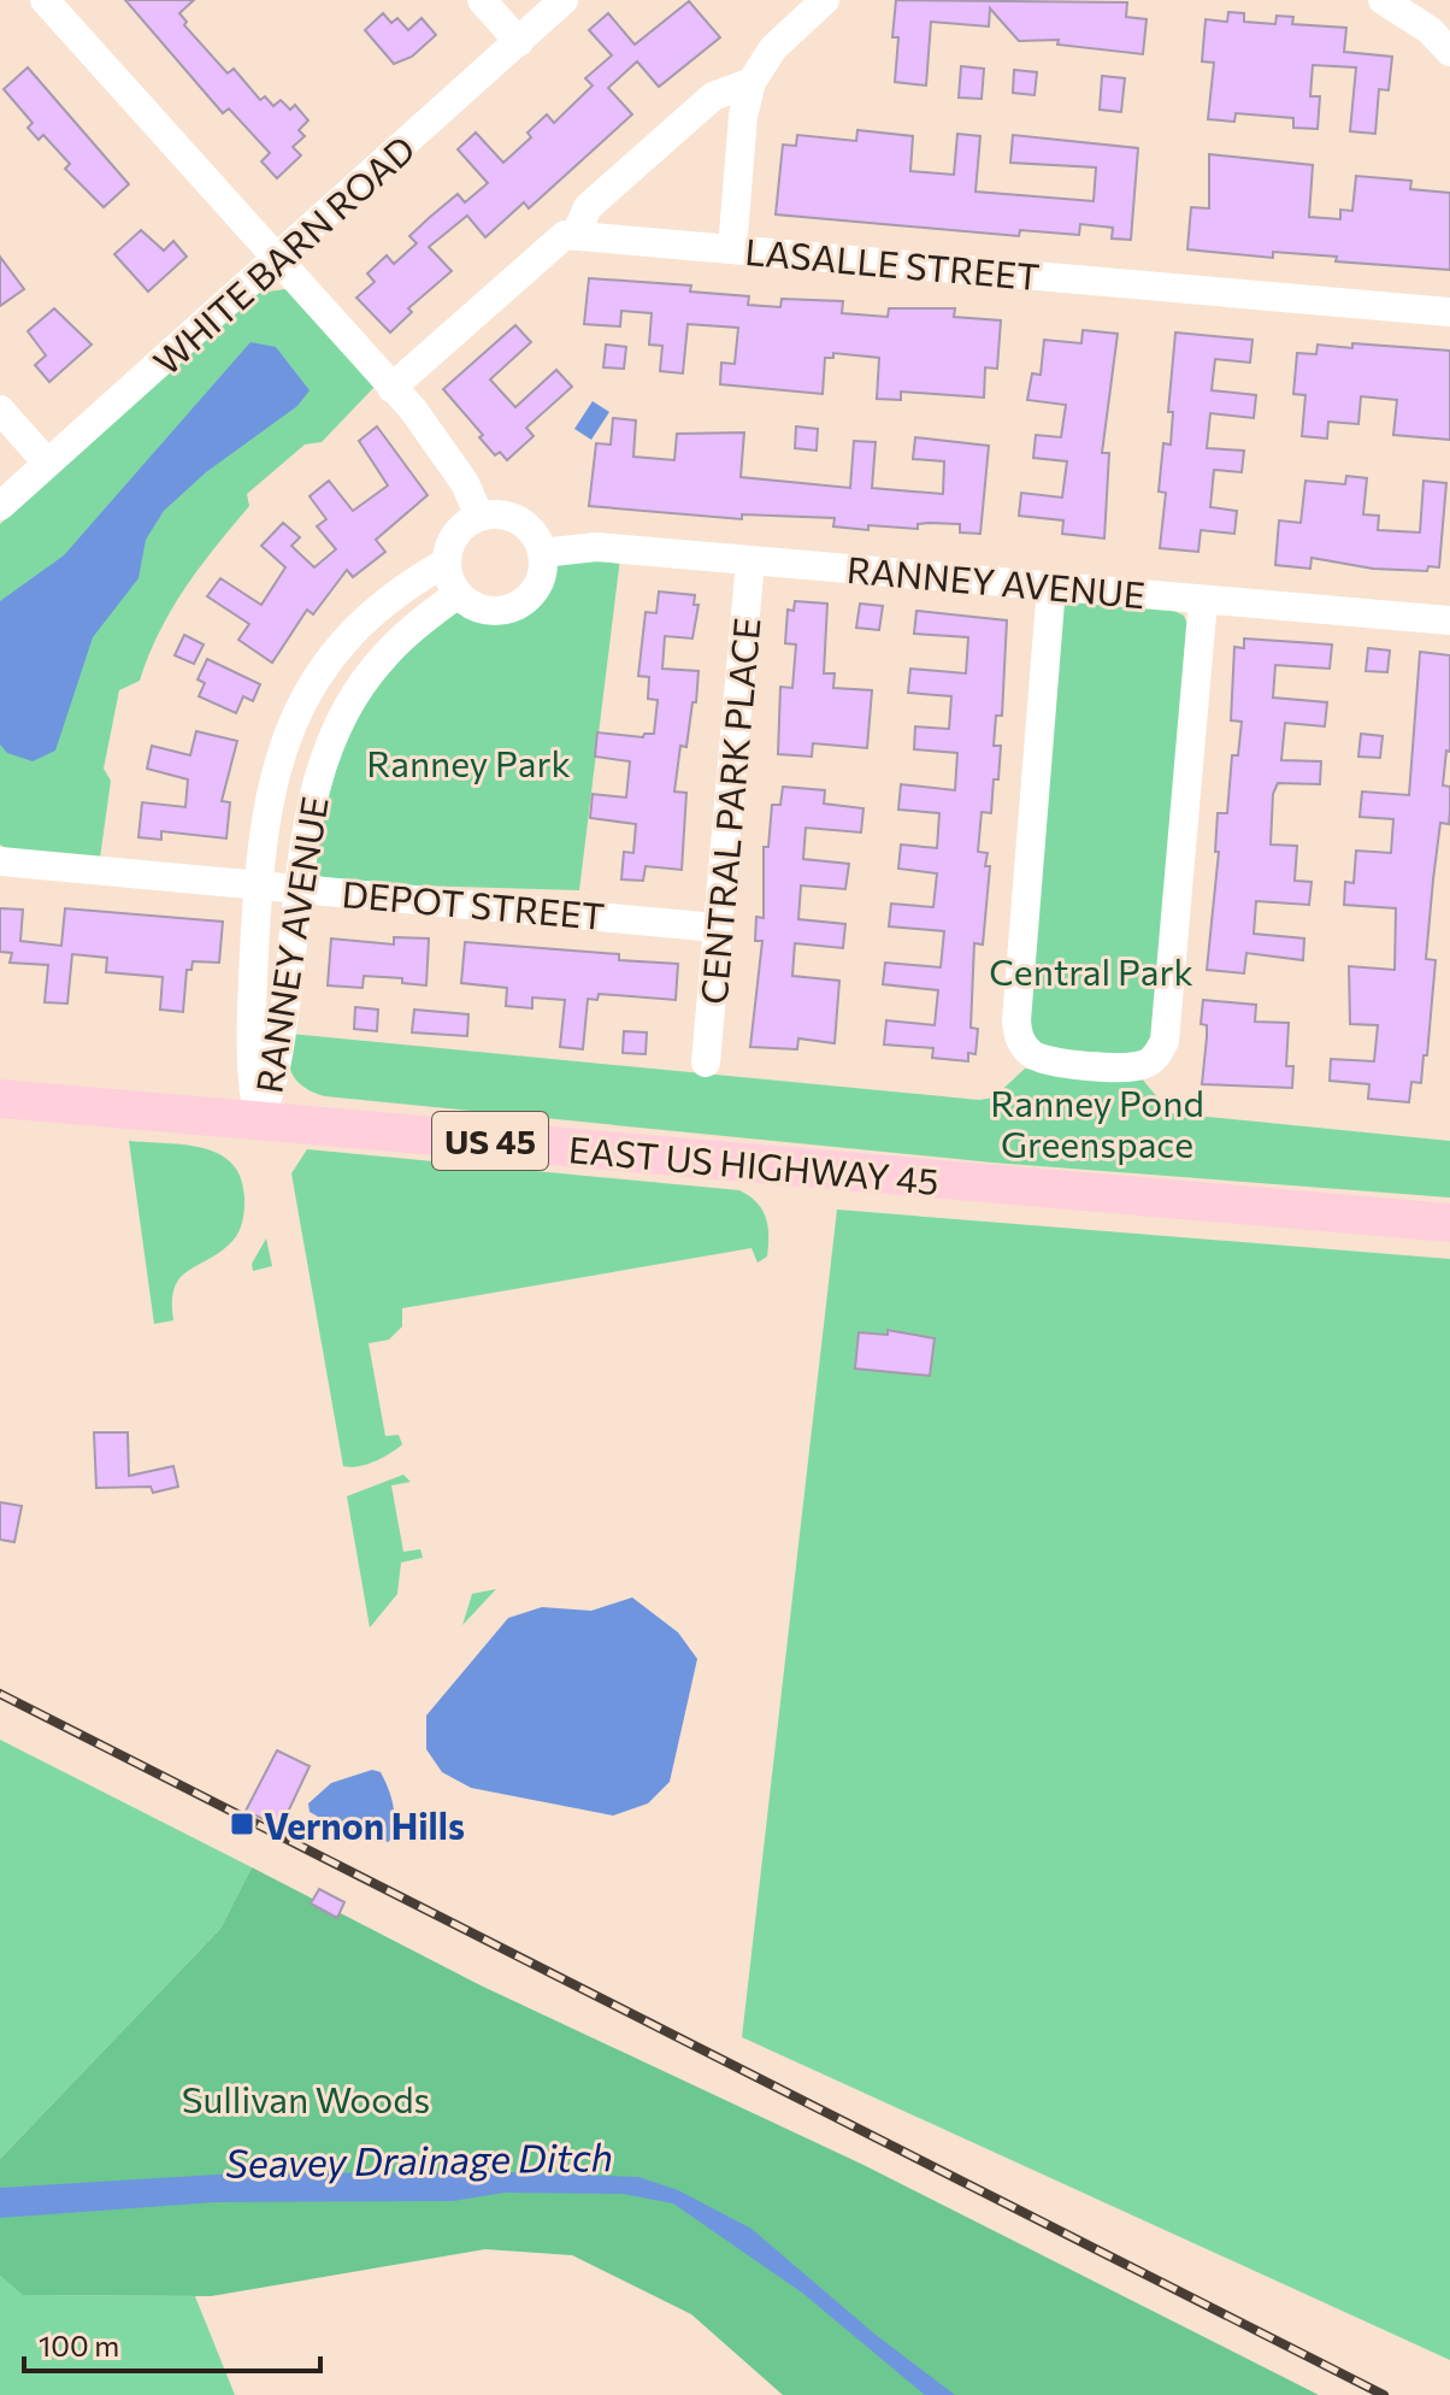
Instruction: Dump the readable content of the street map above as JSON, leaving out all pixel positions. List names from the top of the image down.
{
  "streets": {
    "main road": ["US 45", "EAST US HIGHWAY 45"],
    "street": [
      "WHITE BARN ROAD",
      "LASALLE STREET",
      "RANNEY AVENUE",
      "CENTRAL PARK PLACE",
      "DEPOT STREET"
    ]
  },
  "crossings": [
    ["RANNEY AVENUE", "CENTRAL PARK PLACE"],
    ["RANNEY AVENUE", "DEPOT STREET"],
    ["RANNEY AVENUE", "EAST US HIGHWAY 45"],
    ["CENTRAL PARK PLACE", "DEPOT STREET"]
  ],
  "water": ["Seavey Drainage Ditch"],
  "parks": [
    "Ranney Park",
    "Central Park",
    "Ranney Pond Greenspace",
    "Sullivan Woods"
  ],
  "places": {
    "transit": ["Vernon Hills"]
  },
  "scale_bar": "100 m"
}
